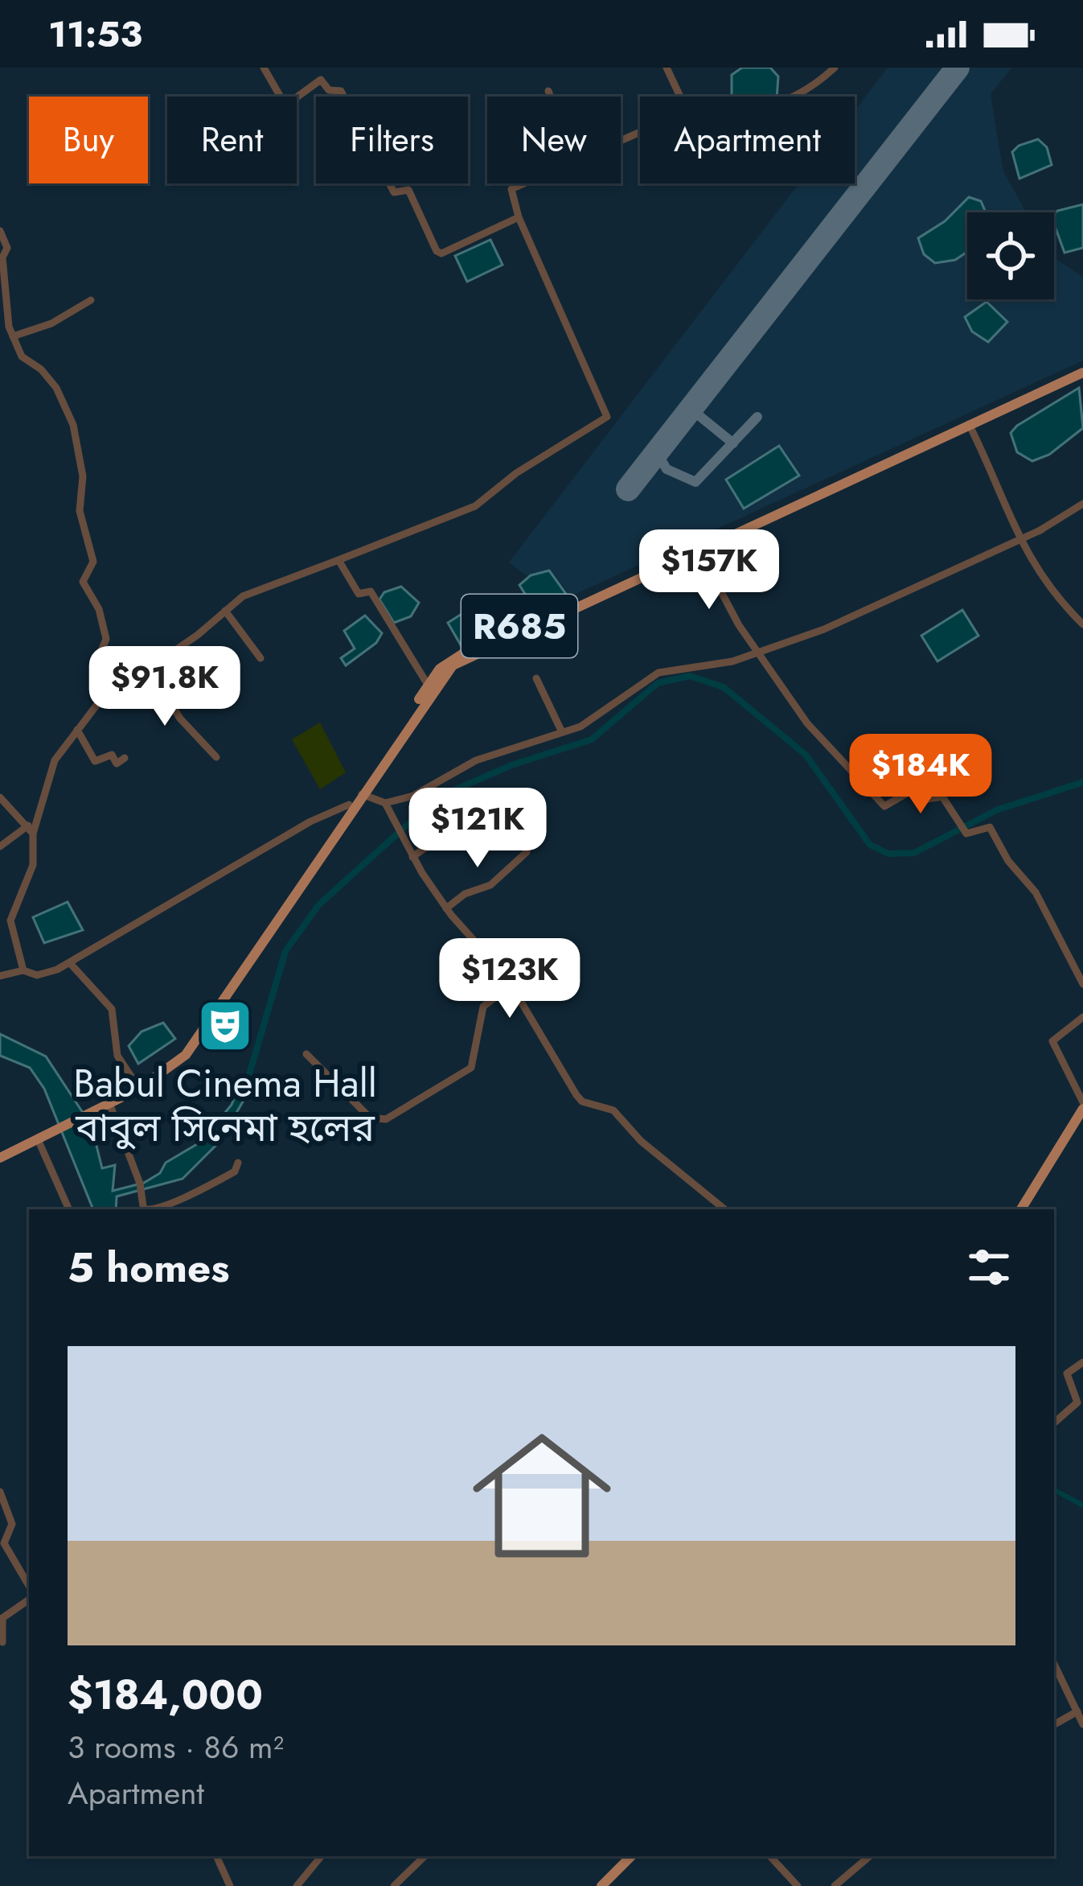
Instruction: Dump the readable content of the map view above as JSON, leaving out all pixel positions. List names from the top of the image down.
{
  "streets": {
    "main road": ["R685"]
  },
  "places": {
    "theatre": ["Babul Cinema Hall বাবুল সিনেমা হলের"]
  },
  "page": {
    "status": "11:53",
    "chip": [
      "Buy",
      "Rent",
      "Filters",
      "New",
      "Apartment"
    ],
    "price": [
      "$157K",
      "$91.8K",
      "$184K",
      "$121K",
      "$123K"
    ],
    "heading": "5 homes",
    "list": [
      {
        "name": "$184,000",
        "note": "3 rooms · 86 m² · Apartment"
      }
    ]
  }
}
